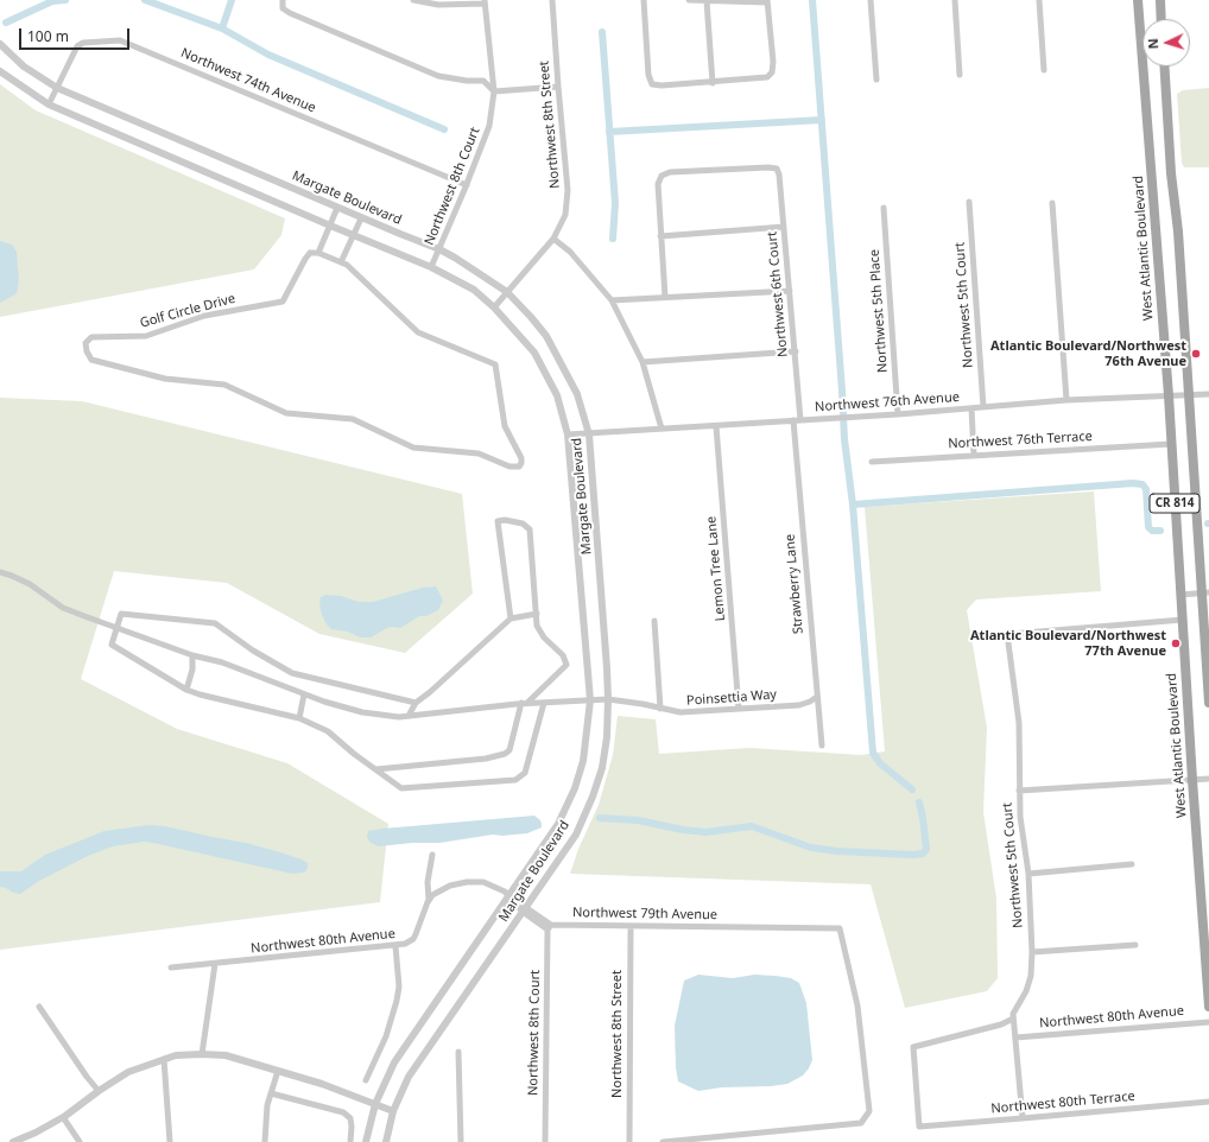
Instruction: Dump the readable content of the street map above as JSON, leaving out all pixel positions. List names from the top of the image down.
{
  "streets": {
    "main road": ["West Atlantic Boulevard", "CR 814"],
    "street": [
      "Northwest 74th Avenue",
      "Northwest 8th Street",
      "Northwest 8th Court",
      "Margate Boulevard",
      "Northwest 6th Court",
      "Northwest 5th Court",
      "Golf Circle Drive",
      "Northwest 5th Place",
      "Northwest 76th Avenue",
      "Northwest 76th Terrace",
      "Lemon Tree Lane",
      "Strawberry Lane",
      "Poinsettia Way",
      "Northwest 79th Avenue",
      "Northwest 80th Avenue",
      "Northwest 80th Terrace"
    ]
  },
  "crossings": [
    ["Northwest 74th Avenue", "Northwest 8th Court"],
    ["Northwest 74th Avenue", "Margate Boulevard"],
    ["Northwest 8th Street", "Margate Boulevard"],
    ["Northwest 8th Street", "Northwest 79th Avenue"],
    ["Northwest 8th Court", "Margate Boulevard"],
    ["Northwest 8th Court", "Northwest 79th Avenue"],
    ["Margate Boulevard", "Golf Circle Drive"],
    ["Margate Boulevard", "Northwest 76th Avenue"],
    ["Margate Boulevard", "Poinsettia Way"],
    ["West Atlantic Boulevard", "Northwest 76th Avenue"],
    ["West Atlantic Boulevard", "Northwest 76th Terrace"],
    ["Northwest 6th Court", "Northwest 76th Avenue"],
    ["Northwest 5th Court", "Northwest 76th Avenue"],
    ["Northwest 5th Court", "Northwest 80th Terrace"],
    ["Northwest 5th Place", "Northwest 76th Avenue"],
    ["Northwest 76th Avenue", "CR 814"],
    ["Northwest 76th Avenue", "Lemon Tree Lane"],
    ["Northwest 76th Avenue", "Strawberry Lane"],
    ["Lemon Tree Lane", "Poinsettia Way"],
    ["Strawberry Lane", "Poinsettia Way"]
  ],
  "places": ["Atlantic Boulevard/Northwest 76th Avenue", "Atlantic Boulevard/Northwest 77th Avenue"],
  "scale_bar": "100 m",
  "north": "left"
}
